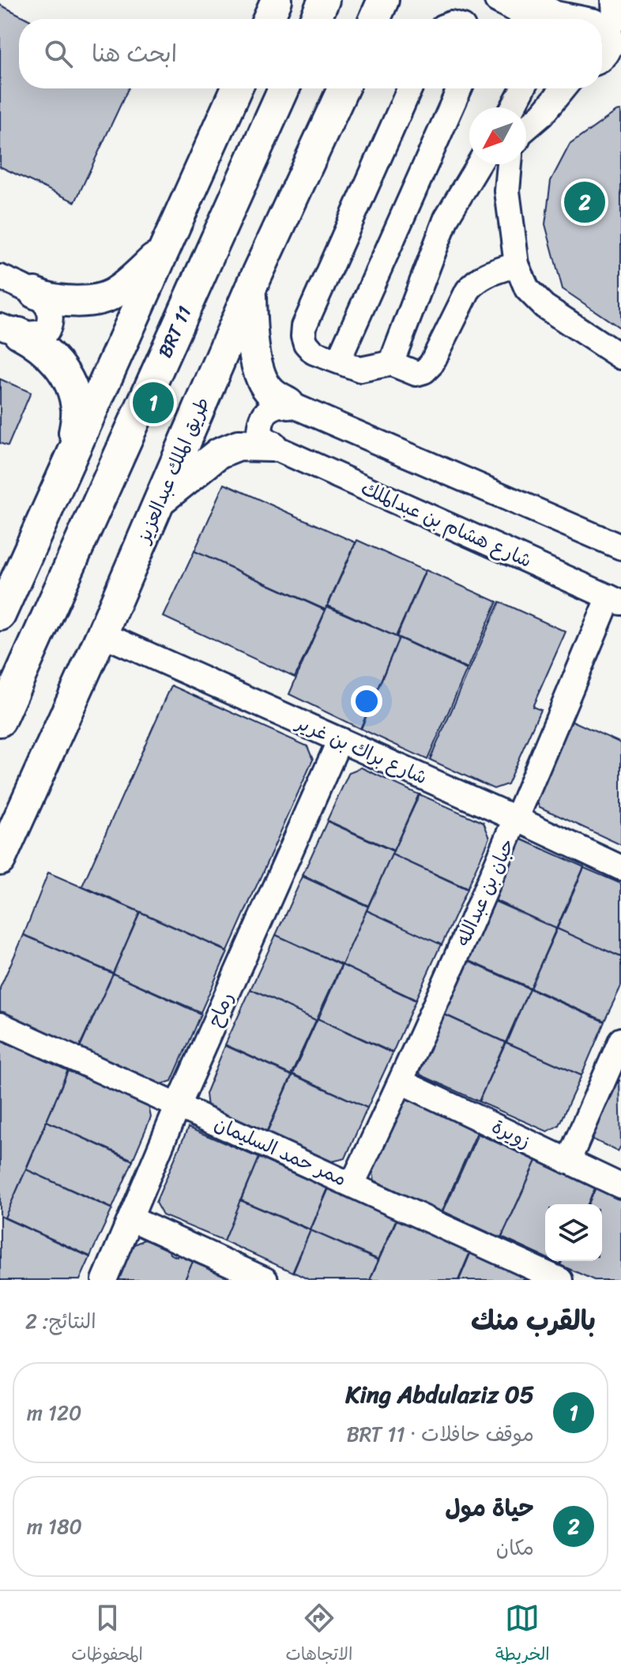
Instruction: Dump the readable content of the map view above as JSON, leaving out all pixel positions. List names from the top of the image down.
{
  "streets": {
    "main road": ["BRT 11", "طريق الملك عبدالعزيز"],
    "street": [
      "شارع هشام بن عبدالملك",
      "شارع براك بن غرير",
      "حبان بن عبدالله",
      "رماح",
      "زويرة",
      "ممر حمد السليمان"
    ]
  },
  "crossings": [
    ["طريق الملك عبدالعزيز", "شارع براك بن غرير"],
    ["شارع هشام بن عبدالملك", "حبان بن عبدالله"],
    ["شارع براك بن غرير", "حبان بن عبدالله"],
    ["شارع براك بن غرير", "رماح"],
    ["حبان بن عبدالله", "زويرة"],
    ["حبان بن عبدالله", "ممر حمد السليمان"],
    ["رماح", "ممر حمد السليمان"]
  ],
  "north": "bottom left",
  "page": {
    "search": "ابحث هنا",
    "pins": ["2", "1"],
    "heading": ["بالقرب منك", "النتائج: 2"],
    "list": [
      {
        "mark": "1",
        "name": "King Abdulaziz 05",
        "note": "موقف حافلات · BRT 11",
        "value": "120 m"
      },
      {
        "mark": "2",
        "name": "حياة مول",
        "note": "مكان",
        "value": "180 m"
      }
    ],
    "nav": ["الخريطة", "الاتجاهات", "المحفوظات"]
  }
}
